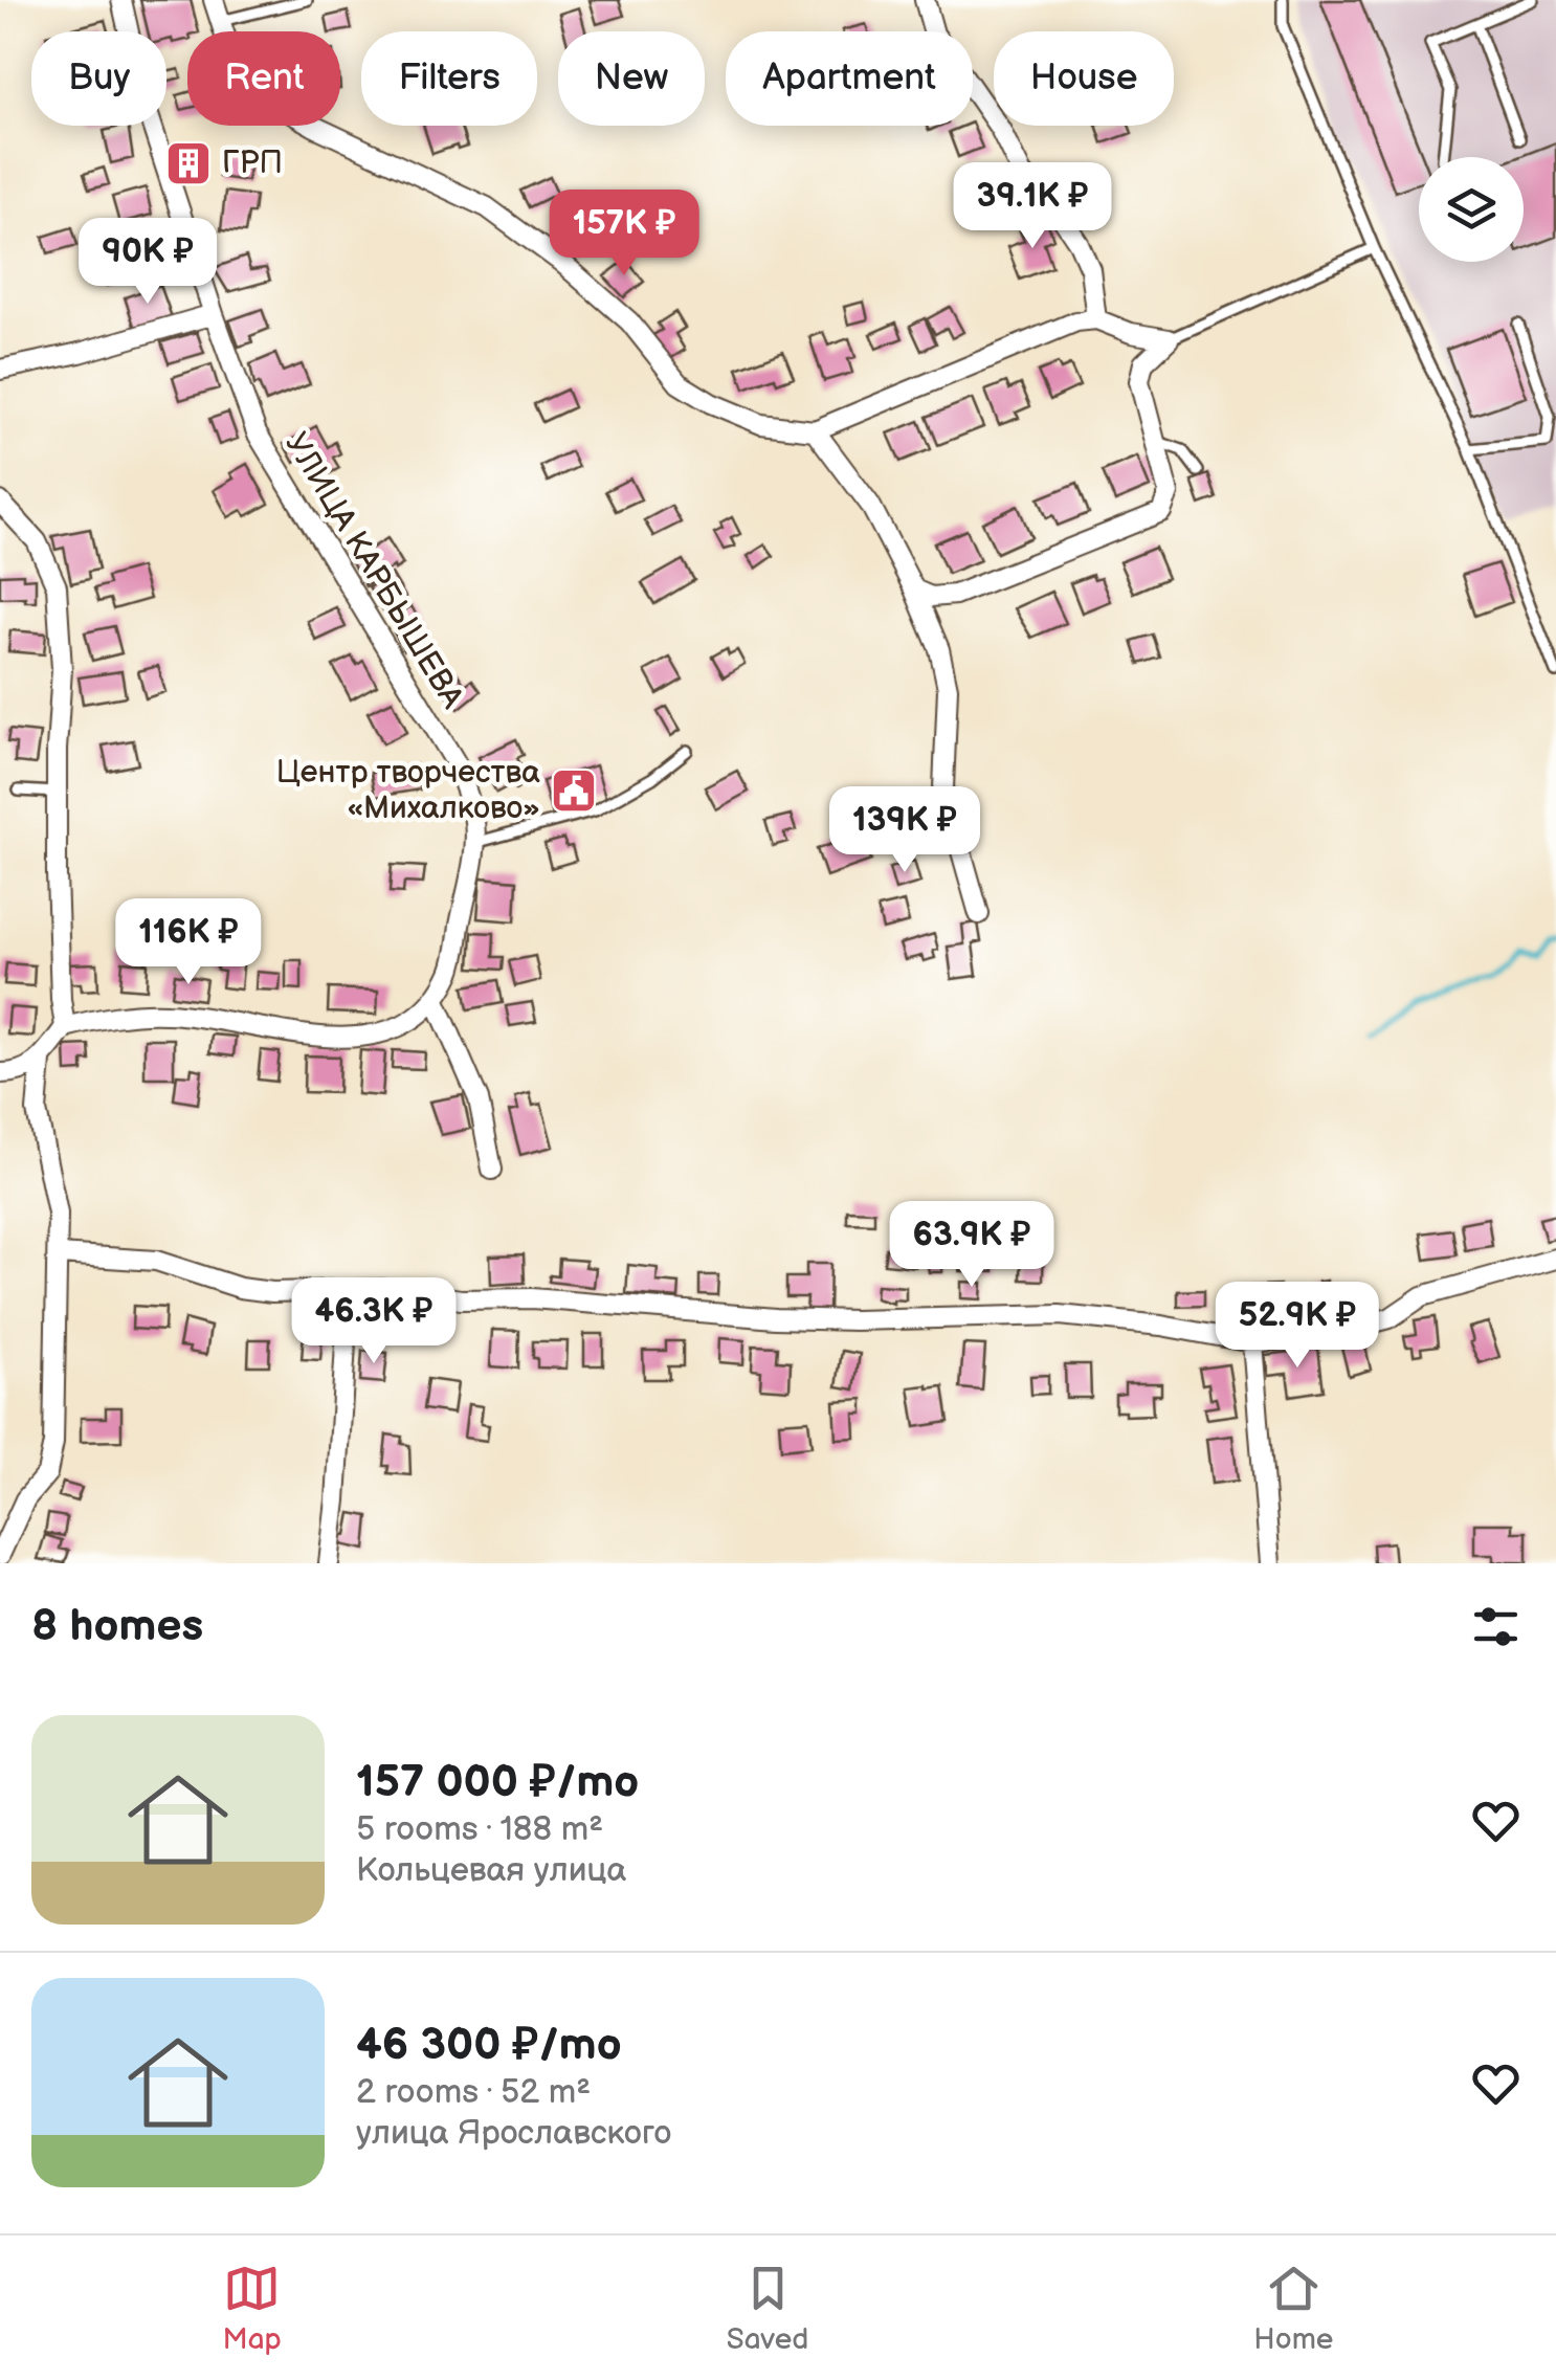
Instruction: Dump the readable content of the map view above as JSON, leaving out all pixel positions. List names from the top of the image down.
{
  "streets": {
    "street": ["УЛИЦА КАРБЫШЕВА"]
  },
  "places": {
    "building": ["ГРП"],
    "public building": ["Центр творчества «Михалково»"]
  },
  "page": {
    "chip": [
      "Buy",
      "Rent",
      "Filters",
      "New",
      "Apartment",
      "House"
    ],
    "price": [
      "39.1K ₽",
      "157K ₽",
      "90K ₽",
      "139K ₽",
      "116K ₽",
      "63.9K ₽",
      "46.3K ₽",
      "52.9K ₽"
    ],
    "heading": "8 homes",
    "list": [
      {
        "name": "157 000 ₽/mo",
        "note": "5 rooms · 188 m² · Кольцевая улица"
      },
      {
        "name": "46 300 ₽/mo",
        "note": "2 rooms · 52 m² · улица Ярославского"
      }
    ],
    "tabs": ["Map", "Saved", "Home"]
  }
}
